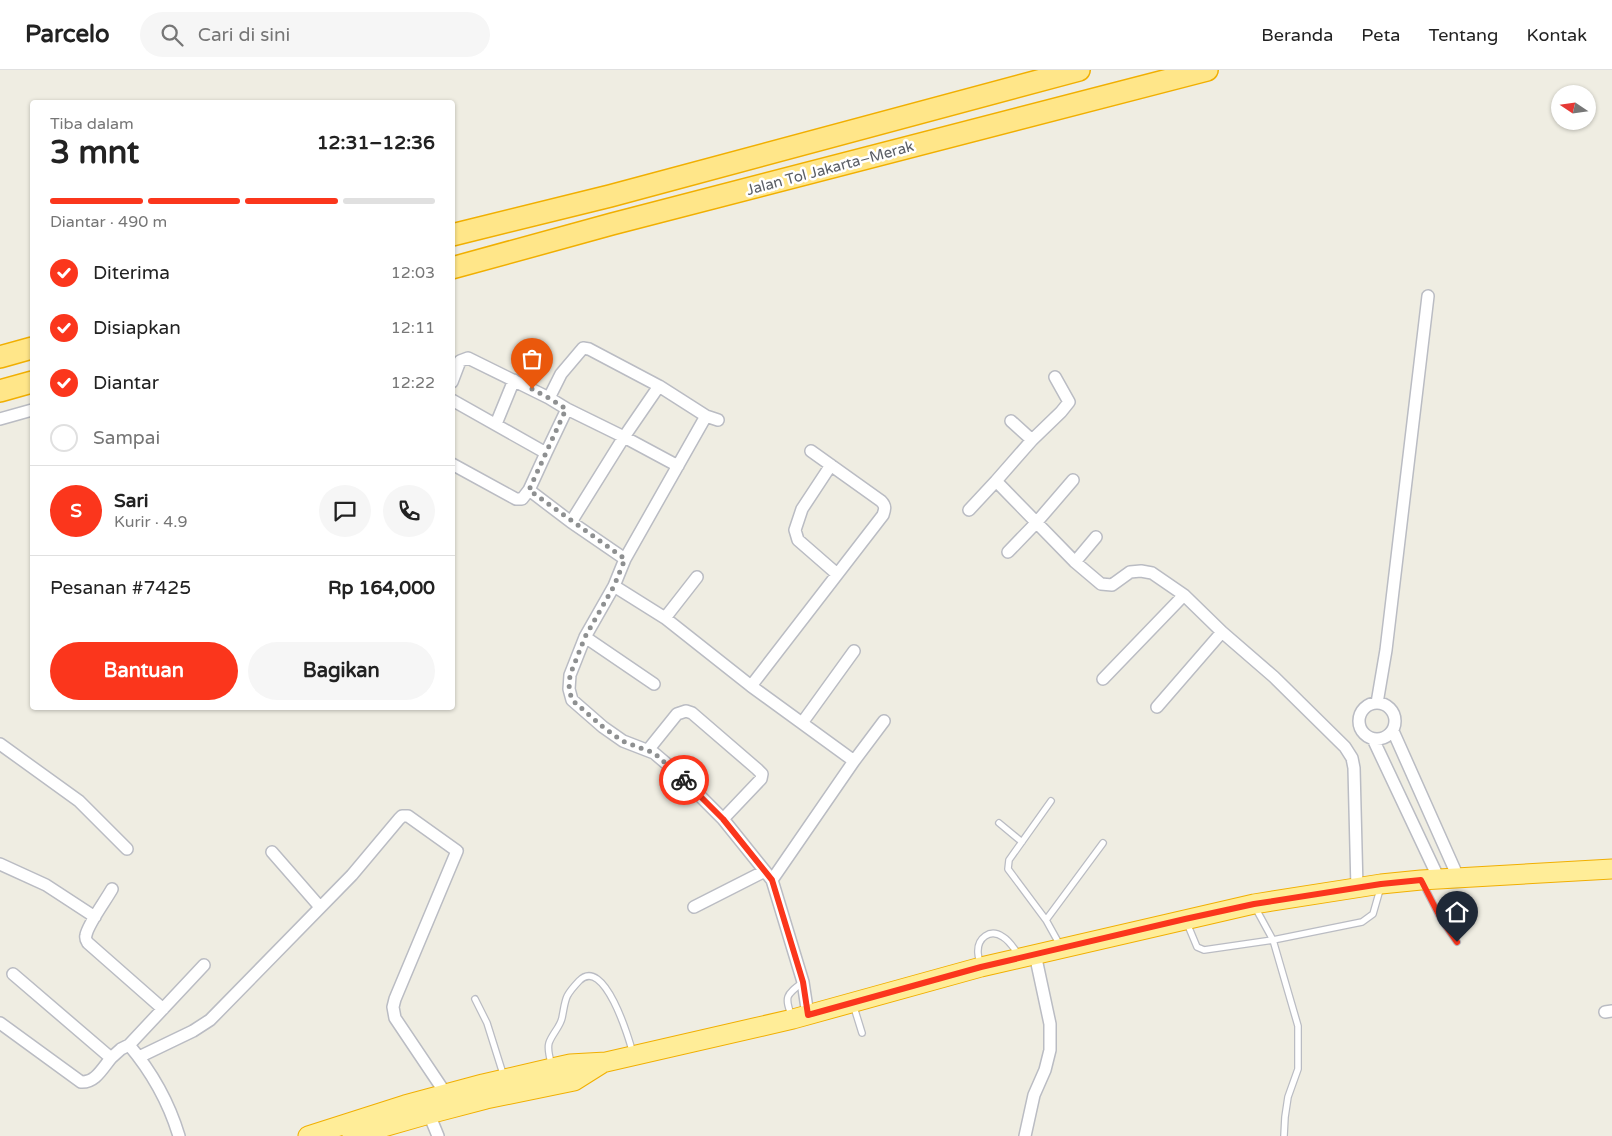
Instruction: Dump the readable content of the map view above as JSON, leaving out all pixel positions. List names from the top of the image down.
{
  "streets": {
    "highway": ["Jalan Tol Jakarta–Merak"]
  },
  "north": "left",
  "page": {
    "header": "Parcelo",
    "search": "Cari di sini",
    "nav": [
      "Beranda",
      "Peta",
      "Tentang",
      "Kontak"
    ],
    "heading": ["3 mnt", "Tiba dalam", "12:31–12:36"],
    "panel": [
      "Sari",
      "Kurir · 4.9",
      "Pesanan #7425",
      "Rp 164,000"
    ],
    "bar": "Diantar · 490 m",
    "list": [
      ["Diterima", "12:03"],
      ["Disiapkan", "12:11"],
      ["Diantar", "12:22"],
      "Sampai"
    ],
    "round": "S",
    "buttons": ["Bantuan", "Bagikan"]
  }
}
